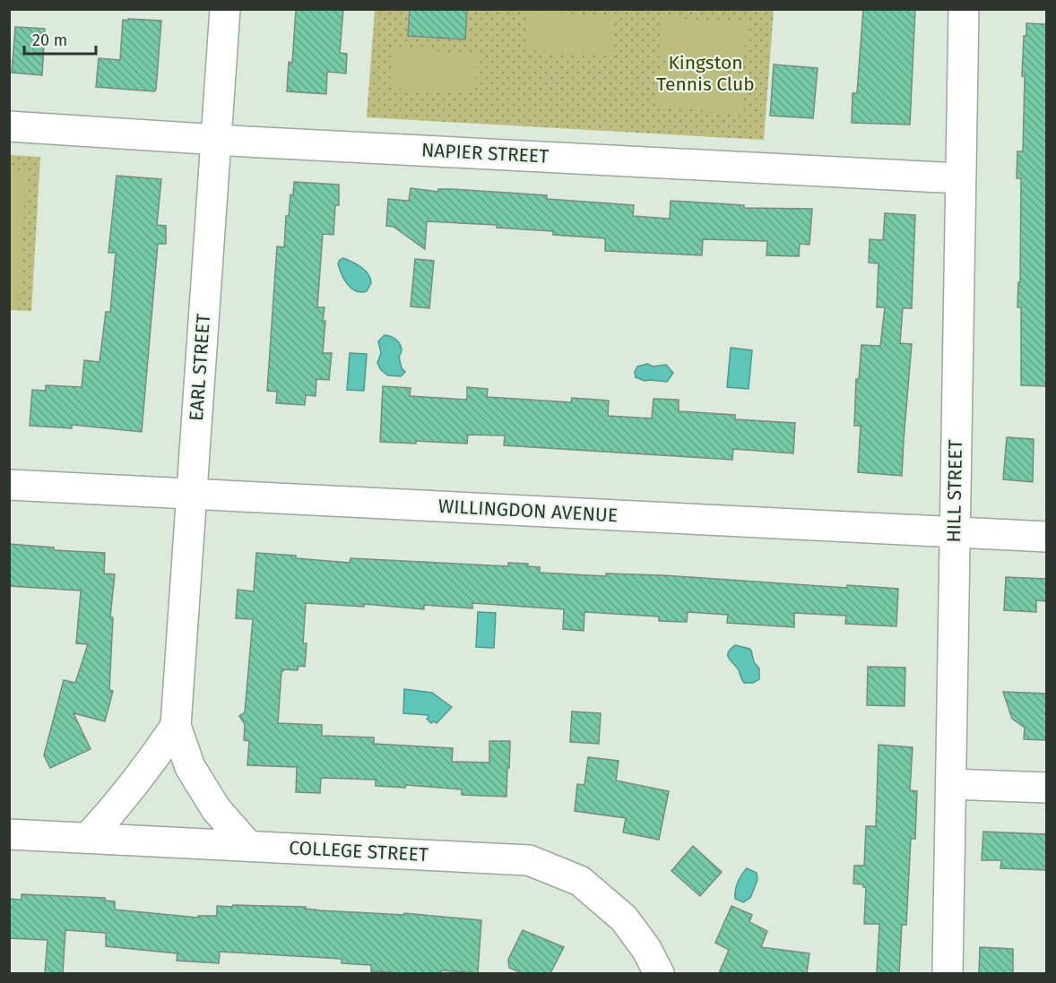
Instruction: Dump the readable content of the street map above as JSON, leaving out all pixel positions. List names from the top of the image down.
{
  "streets": {
    "street": [
      "NAPIER STREET",
      "EARL STREET",
      "HILL STREET",
      "WILLINGDON AVENUE",
      "COLLEGE STREET"
    ]
  },
  "crossings": [
    ["NAPIER STREET", "EARL STREET"],
    ["NAPIER STREET", "HILL STREET"],
    ["EARL STREET", "WILLINGDON AVENUE"],
    ["EARL STREET", "COLLEGE STREET"],
    ["HILL STREET", "WILLINGDON AVENUE"]
  ],
  "parks": ["Kingston Tennis Club"],
  "scale_bar": "20 m"
}
